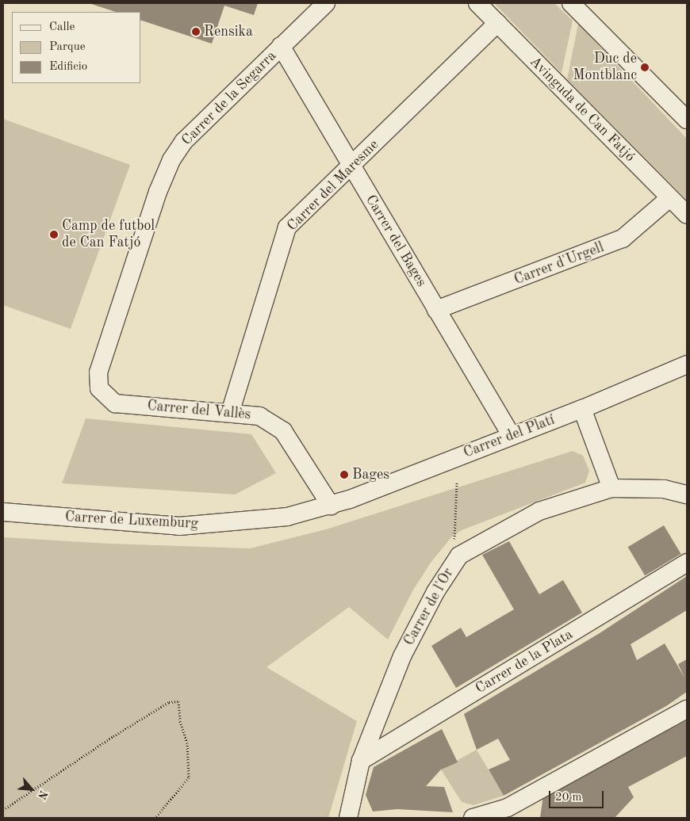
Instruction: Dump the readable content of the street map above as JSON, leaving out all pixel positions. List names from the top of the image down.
{
  "streets": {
    "street": [
      "Carrer de la Segarra",
      "Avinguda de Can Fatjó",
      "Carrer del Maresme",
      "Carrer del Bages",
      "Carrer d'Urgell",
      "Carrer del Vallès",
      "Carrer del Platí",
      "Carrer de Luxemburg",
      "Carrer de l'Or",
      "Carrer de la Plata"
    ]
  },
  "crossings": [
    ["Carrer de la Segarra", "Carrer del Bages"],
    ["Carrer de la Segarra", "Carrer del Vallès"],
    ["Avinguda de Can Fatjó", "Carrer del Maresme"],
    ["Avinguda de Can Fatjó", "Carrer d'Urgell"],
    ["Carrer del Maresme", "Carrer del Bages"],
    ["Carrer del Maresme", "Carrer del Vallès"],
    ["Carrer del Bages", "Carrer d'Urgell"],
    ["Carrer del Bages", "Carrer del Platí"],
    ["Carrer del Vallès", "Carrer del Platí"],
    ["Carrer del Vallès", "Carrer de Luxemburg"],
    ["Carrer del Platí", "Carrer de Luxemburg"],
    ["Carrer de l'Or", "Carrer de la Plata"]
  ],
  "places": [
    "Rensika",
    "Duc de Montblanc",
    "Camp de futbol de Can Fatjó",
    "Bages"
  ],
  "legend": ["Calle", "Parque", "Edificio"],
  "scale_bar": "20 m",
  "north": "bottom right"
}
